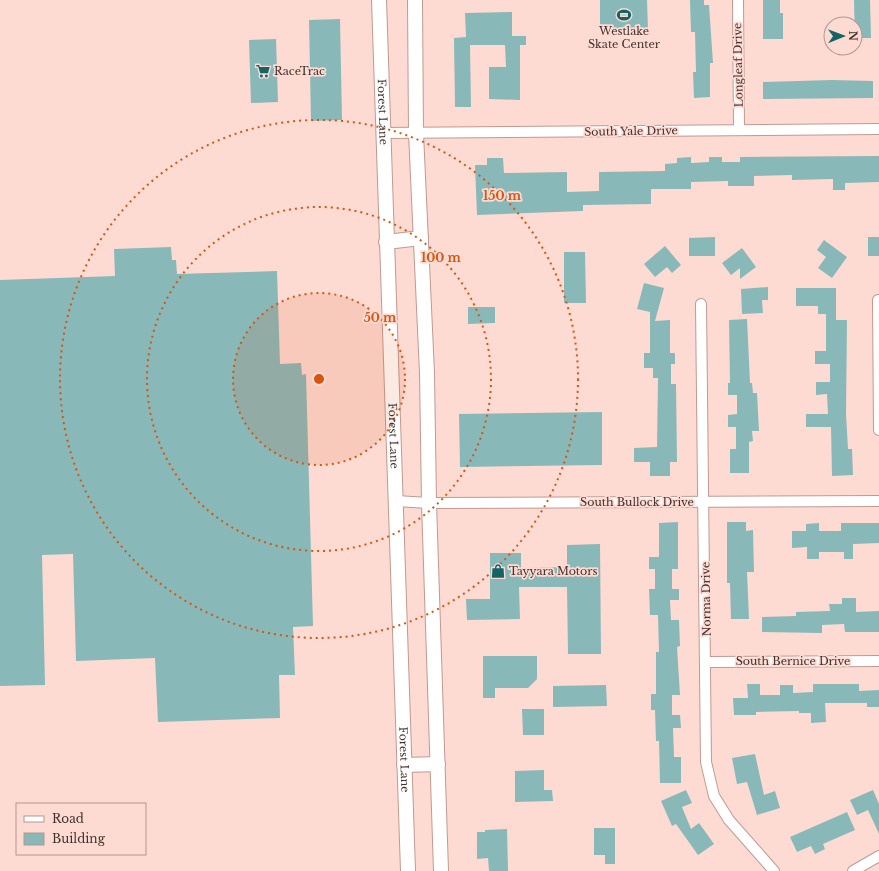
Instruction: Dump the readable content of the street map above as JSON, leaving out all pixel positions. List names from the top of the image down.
{
  "streets": {
    "main road": ["Forest Lane"],
    "street": [
      "Longleaf Drive",
      "South Yale Drive",
      "South Bullock Drive",
      "Norma Drive",
      "South Bernice Drive"
    ]
  },
  "crossings": [
    ["Longleaf Drive", "South Yale Drive"],
    ["Forest Lane", "South Yale Drive"],
    ["Forest Lane", "South Bullock Drive"],
    ["South Bullock Drive", "Norma Drive"],
    ["Norma Drive", "South Bernice Drive"]
  ],
  "places": {
    "sports": ["Westlake Skate Center"],
    "supermarket": ["RaceTrac"],
    "shop": ["Tayyara Motors"]
  },
  "legend": ["Road", "Building"],
  "north": "right",
  "rings": ["150 m", "100 m", "50 m"]
}
